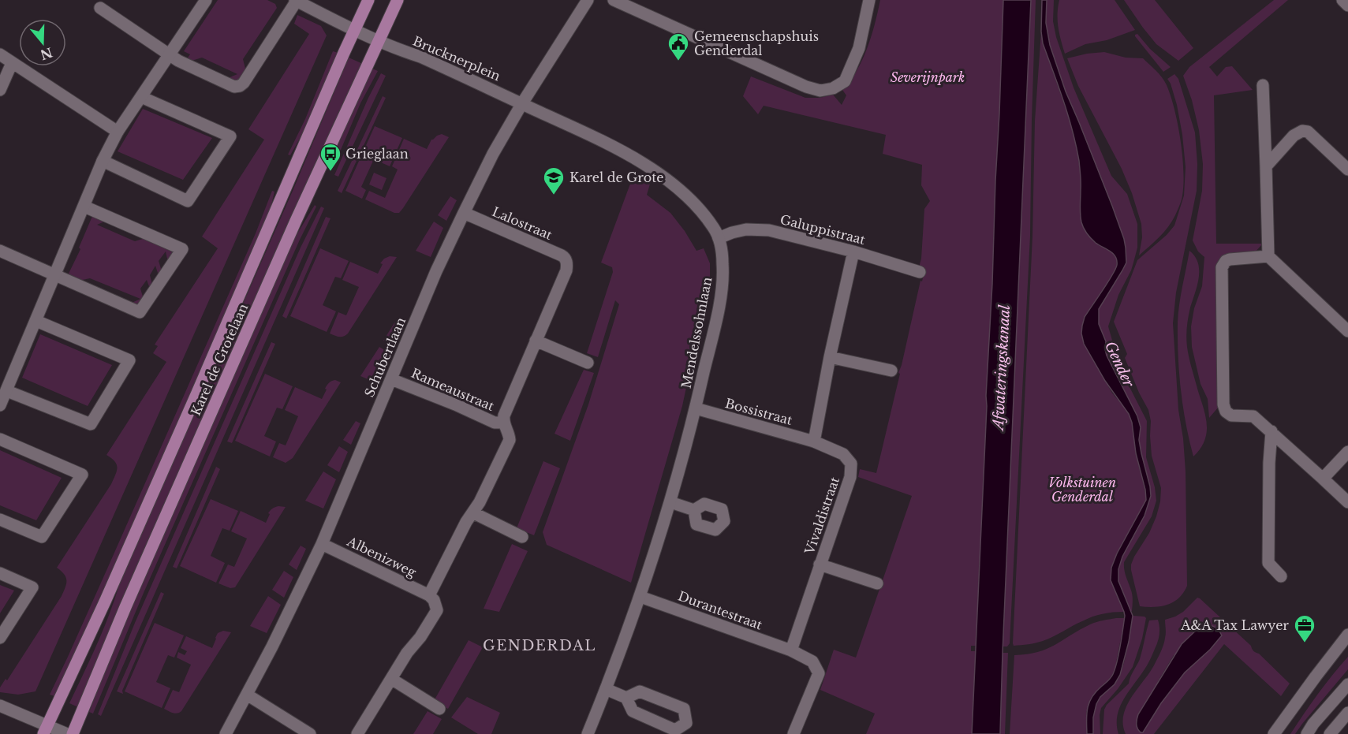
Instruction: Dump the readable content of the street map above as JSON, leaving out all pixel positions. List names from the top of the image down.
{
  "streets": {
    "main road": ["Karel de Grotelaan"],
    "street": [
      "Brucknerplein",
      "Lalostraat",
      "Galuppistraat",
      "Mendelssohnlaan",
      "Schubertlaan",
      "Rameaustraat",
      "Bossistraat",
      "Vivaldistraat",
      "Albenizweg",
      "Durantestraat"
    ]
  },
  "crossings": [
    ["Brucknerplein", "Mendelssohnlaan"],
    ["Brucknerplein", "Schubertlaan"],
    ["Brucknerplein", "Karel de Grotelaan"],
    ["Lalostraat", "Schubertlaan"],
    ["Galuppistraat", "Mendelssohnlaan"],
    ["Mendelssohnlaan", "Schubertlaan"],
    ["Mendelssohnlaan", "Bossistraat"],
    ["Mendelssohnlaan", "Durantestraat"],
    ["Schubertlaan", "Rameaustraat"],
    ["Schubertlaan", "Albenizweg"],
    ["Bossistraat", "Vivaldistraat"],
    ["Vivaldistraat", "Durantestraat"]
  ],
  "districts": ["GENDERDAL"],
  "water": ["Gender", "Afwateringskanaal"],
  "parks": ["Severijnpark", "Volkstuinen Genderdal"],
  "places": {
    "public building": ["Gemeenschapshuis Genderdal"],
    "bus stop": ["Grieglaan"],
    "school or university": ["Karel de Grote"],
    "office": ["A&A Tax Lawyer"]
  },
  "north": "bottom"
}
